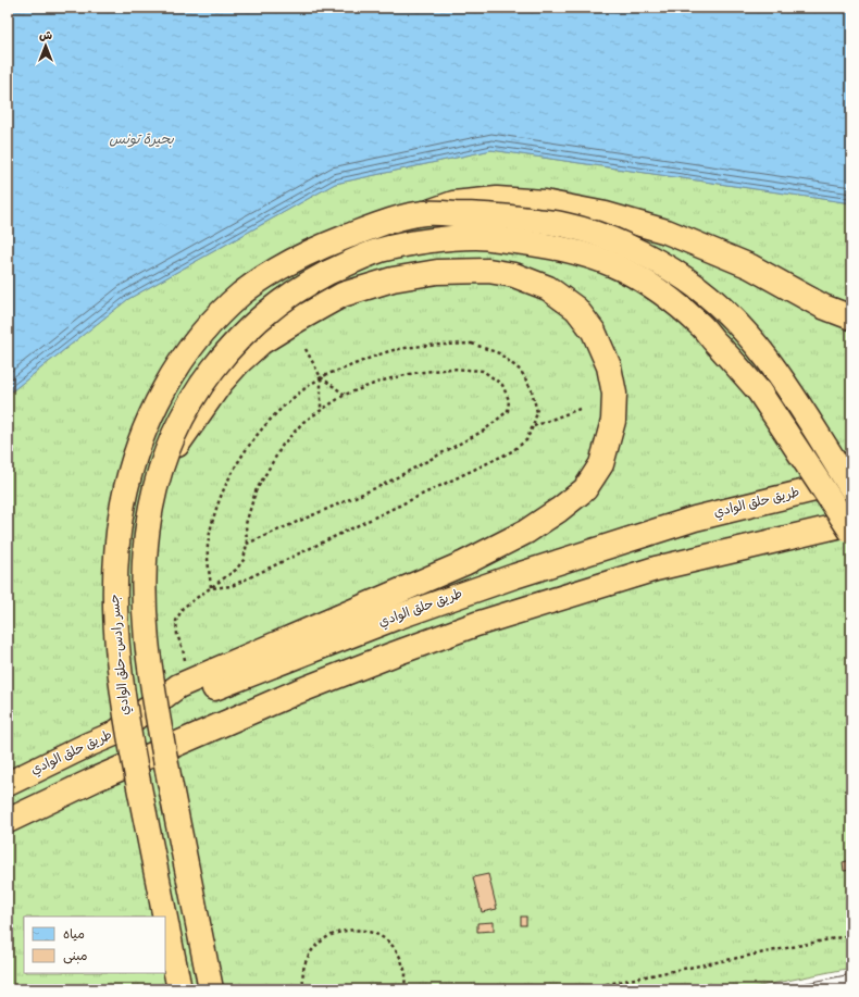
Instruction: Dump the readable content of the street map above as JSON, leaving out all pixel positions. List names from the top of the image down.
{
  "streets": {
    "highway": ["طريق حلق الوادي", "جسر رادس–حلق الوادي"]
  },
  "water": ["بحيرة تونس"],
  "legend": ["مياه", "مبنى"],
  "north": "top"
}
